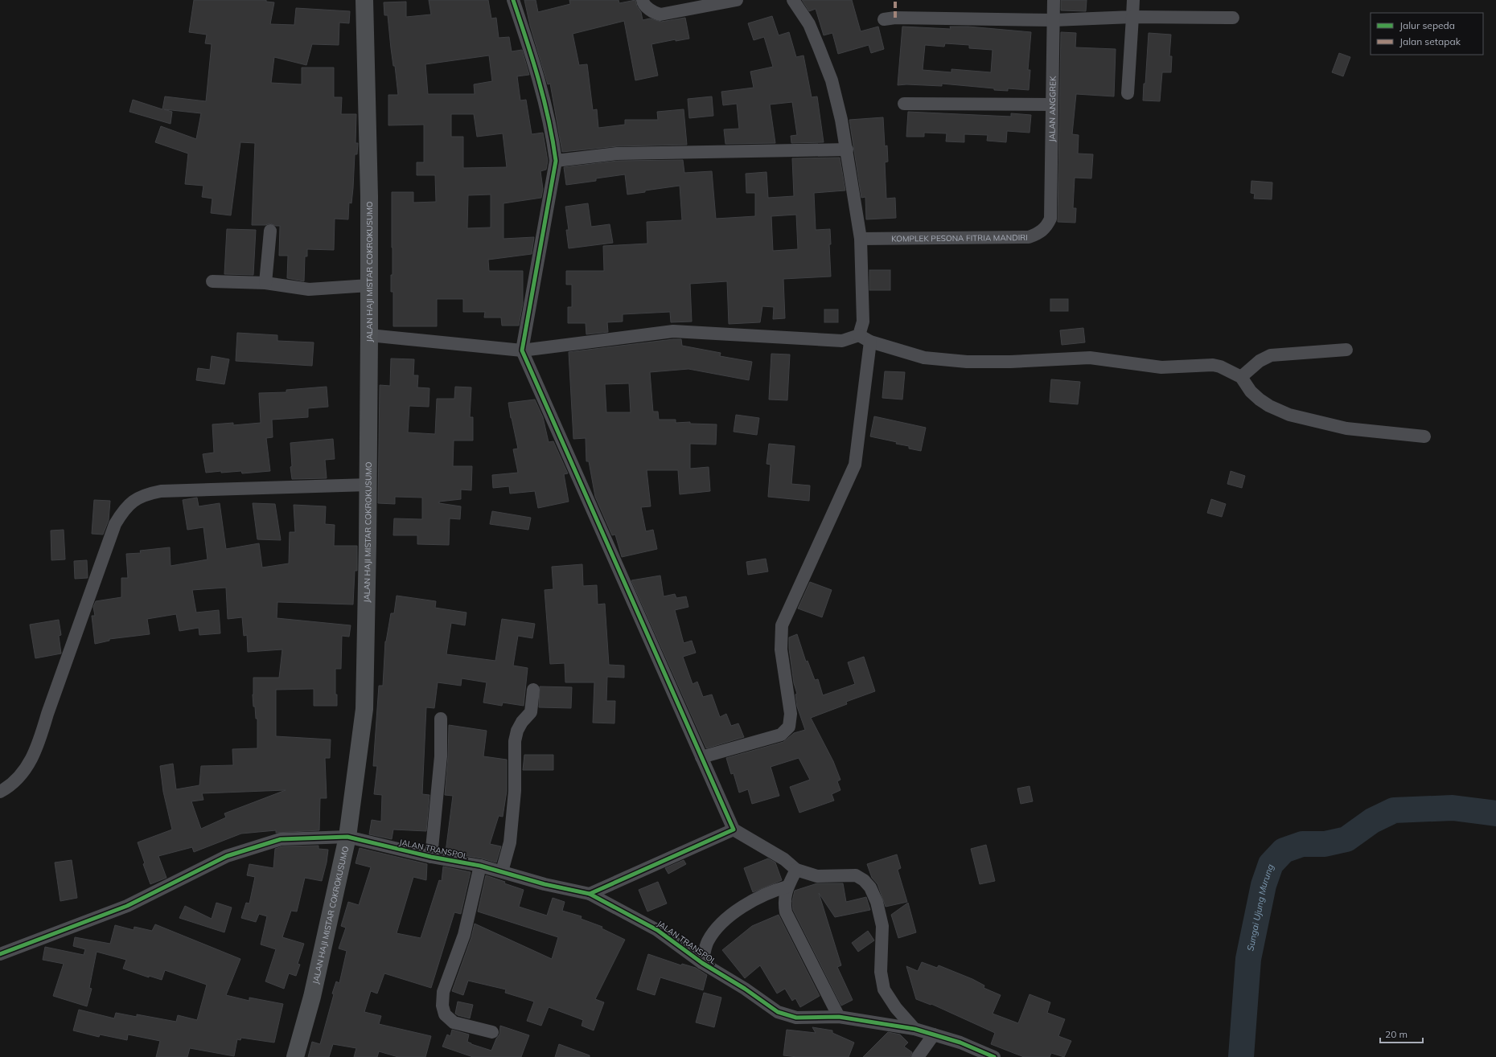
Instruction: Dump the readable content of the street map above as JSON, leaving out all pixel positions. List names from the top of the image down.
{
  "streets": {
    "main road": ["JALAN HAJI MISTAR COKROKUSUMO"],
    "street": ["JALAN ANGGREK", "KOMPLEK PESONA FITRIA MANDIRI", "JALAN TRANSPOL"]
  },
  "crossings": [
    ["JALAN ANGGREK", "KOMPLEK PESONA FITRIA MANDIRI"],
    ["JALAN HAJI MISTAR COKROKUSUMO", "JALAN TRANSPOL"]
  ],
  "water": ["Sungai Ujung Murung"],
  "legend": ["Jalur sepeda", "Jalan setapak"],
  "scale_bar": "20 m"
}
